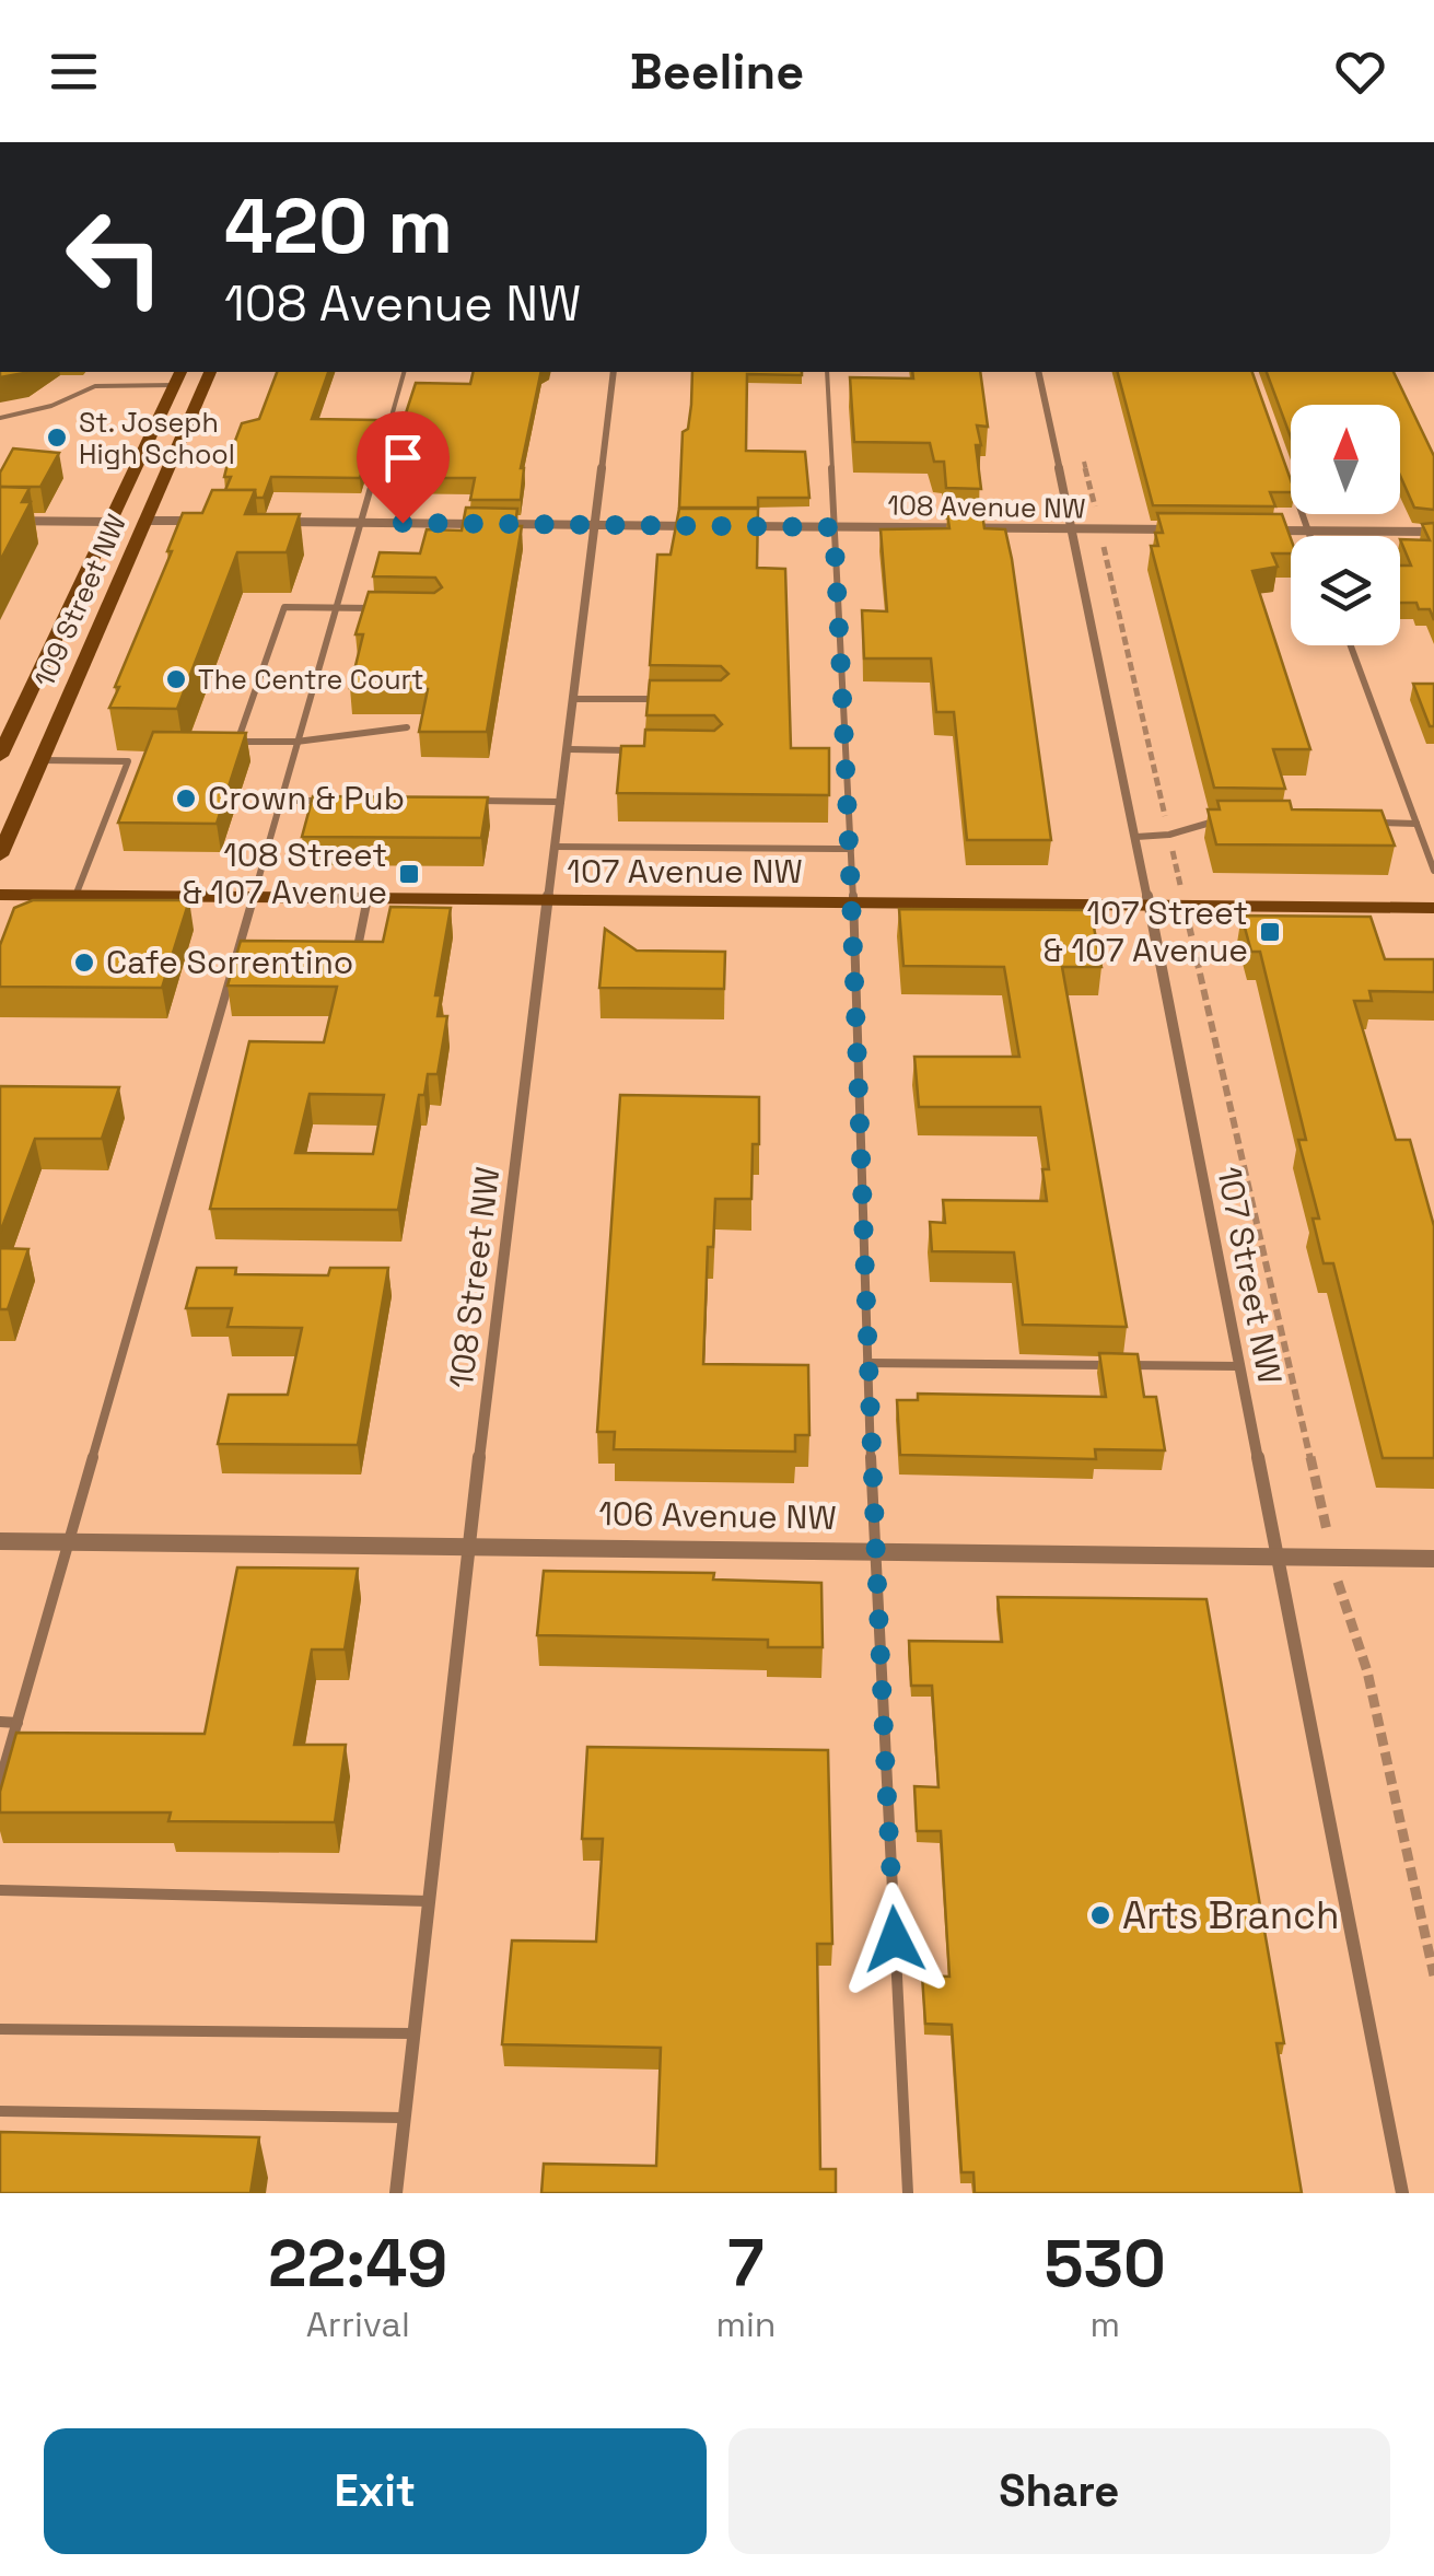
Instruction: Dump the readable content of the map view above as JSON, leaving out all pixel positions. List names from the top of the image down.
{
  "streets": {
    "main road": ["109 Street NW", "107 Avenue NW"],
    "street": [
      "108 Avenue NW",
      "107 Street NW",
      "108 Street NW",
      "106 Avenue NW"
    ]
  },
  "crossings": [
    ["108 Avenue NW", "107 Street NW"],
    ["107 Avenue NW", "107 Street NW"],
    ["107 Avenue NW", "108 Street NW"],
    ["107 Street NW", "106 Avenue NW"],
    ["108 Street NW", "106 Avenue NW"]
  ],
  "places": {
    "other": [
      "St. Joseph High School",
      "The Centre Court",
      "Crown & Pub",
      "Cafe Sorrentino",
      "Arts Branch"
    ],
    "transit": ["108 Street & 107 Avenue", "107 Street & 107 Avenue"]
  },
  "north": "top",
  "page": {
    "header": "Beeline",
    "turn": ["420 m", "108 Avenue NW"],
    "eta": [
      "22:49",
      "Arrival",
      "7",
      "min",
      "530",
      "m"
    ],
    "buttons": ["Exit", "Share"]
  }
}
